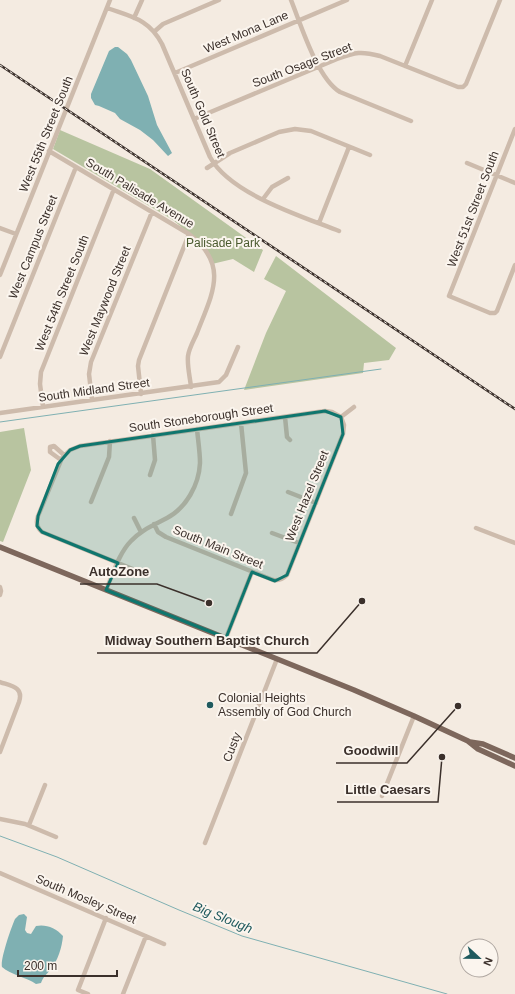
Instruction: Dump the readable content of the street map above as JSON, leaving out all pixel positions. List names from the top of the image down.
{
  "streets": {
    "street": [
      "West Mona Lane",
      "South Osage Street",
      "South Gold Street",
      "West 55th Street South",
      "South Palisade Avenue",
      "West 51st Street South",
      "West Campus Street",
      "West 54th Street South",
      "West Maywood Street",
      "South Midland Street",
      "South Stoneborough Street",
      "West Hazel Street",
      "South Main Street",
      "Custy",
      "South Mosley Street"
    ]
  },
  "crossings": [
    ["West Mona Lane", "South Gold Street"],
    ["South Osage Street", "South Gold Street"],
    ["South Gold Street", "West 55th Street South"],
    ["West 55th Street South", "South Palisade Avenue"],
    ["South Palisade Avenue", "West Campus Street"],
    ["South Palisade Avenue", "West 54th Street South"],
    ["South Palisade Avenue", "West Maywood Street"],
    ["South Palisade Avenue", "South Midland Street"],
    ["West 54th Street South", "South Midland Street"],
    ["West Maywood Street", "South Midland Street"],
    ["South Stoneborough Street", "West Hazel Street"],
    ["West Hazel Street", "South Main Street"]
  ],
  "water": ["Big Slough"],
  "parks": ["Palisade Park"],
  "places": [
    "Midway Southern Baptist Church",
    "AutoZone",
    "Colonial Heights Assembly of God Church",
    "Goodwill",
    "Little Caesars"
  ],
  "scale_bar": "200 m",
  "north": "right"
}
